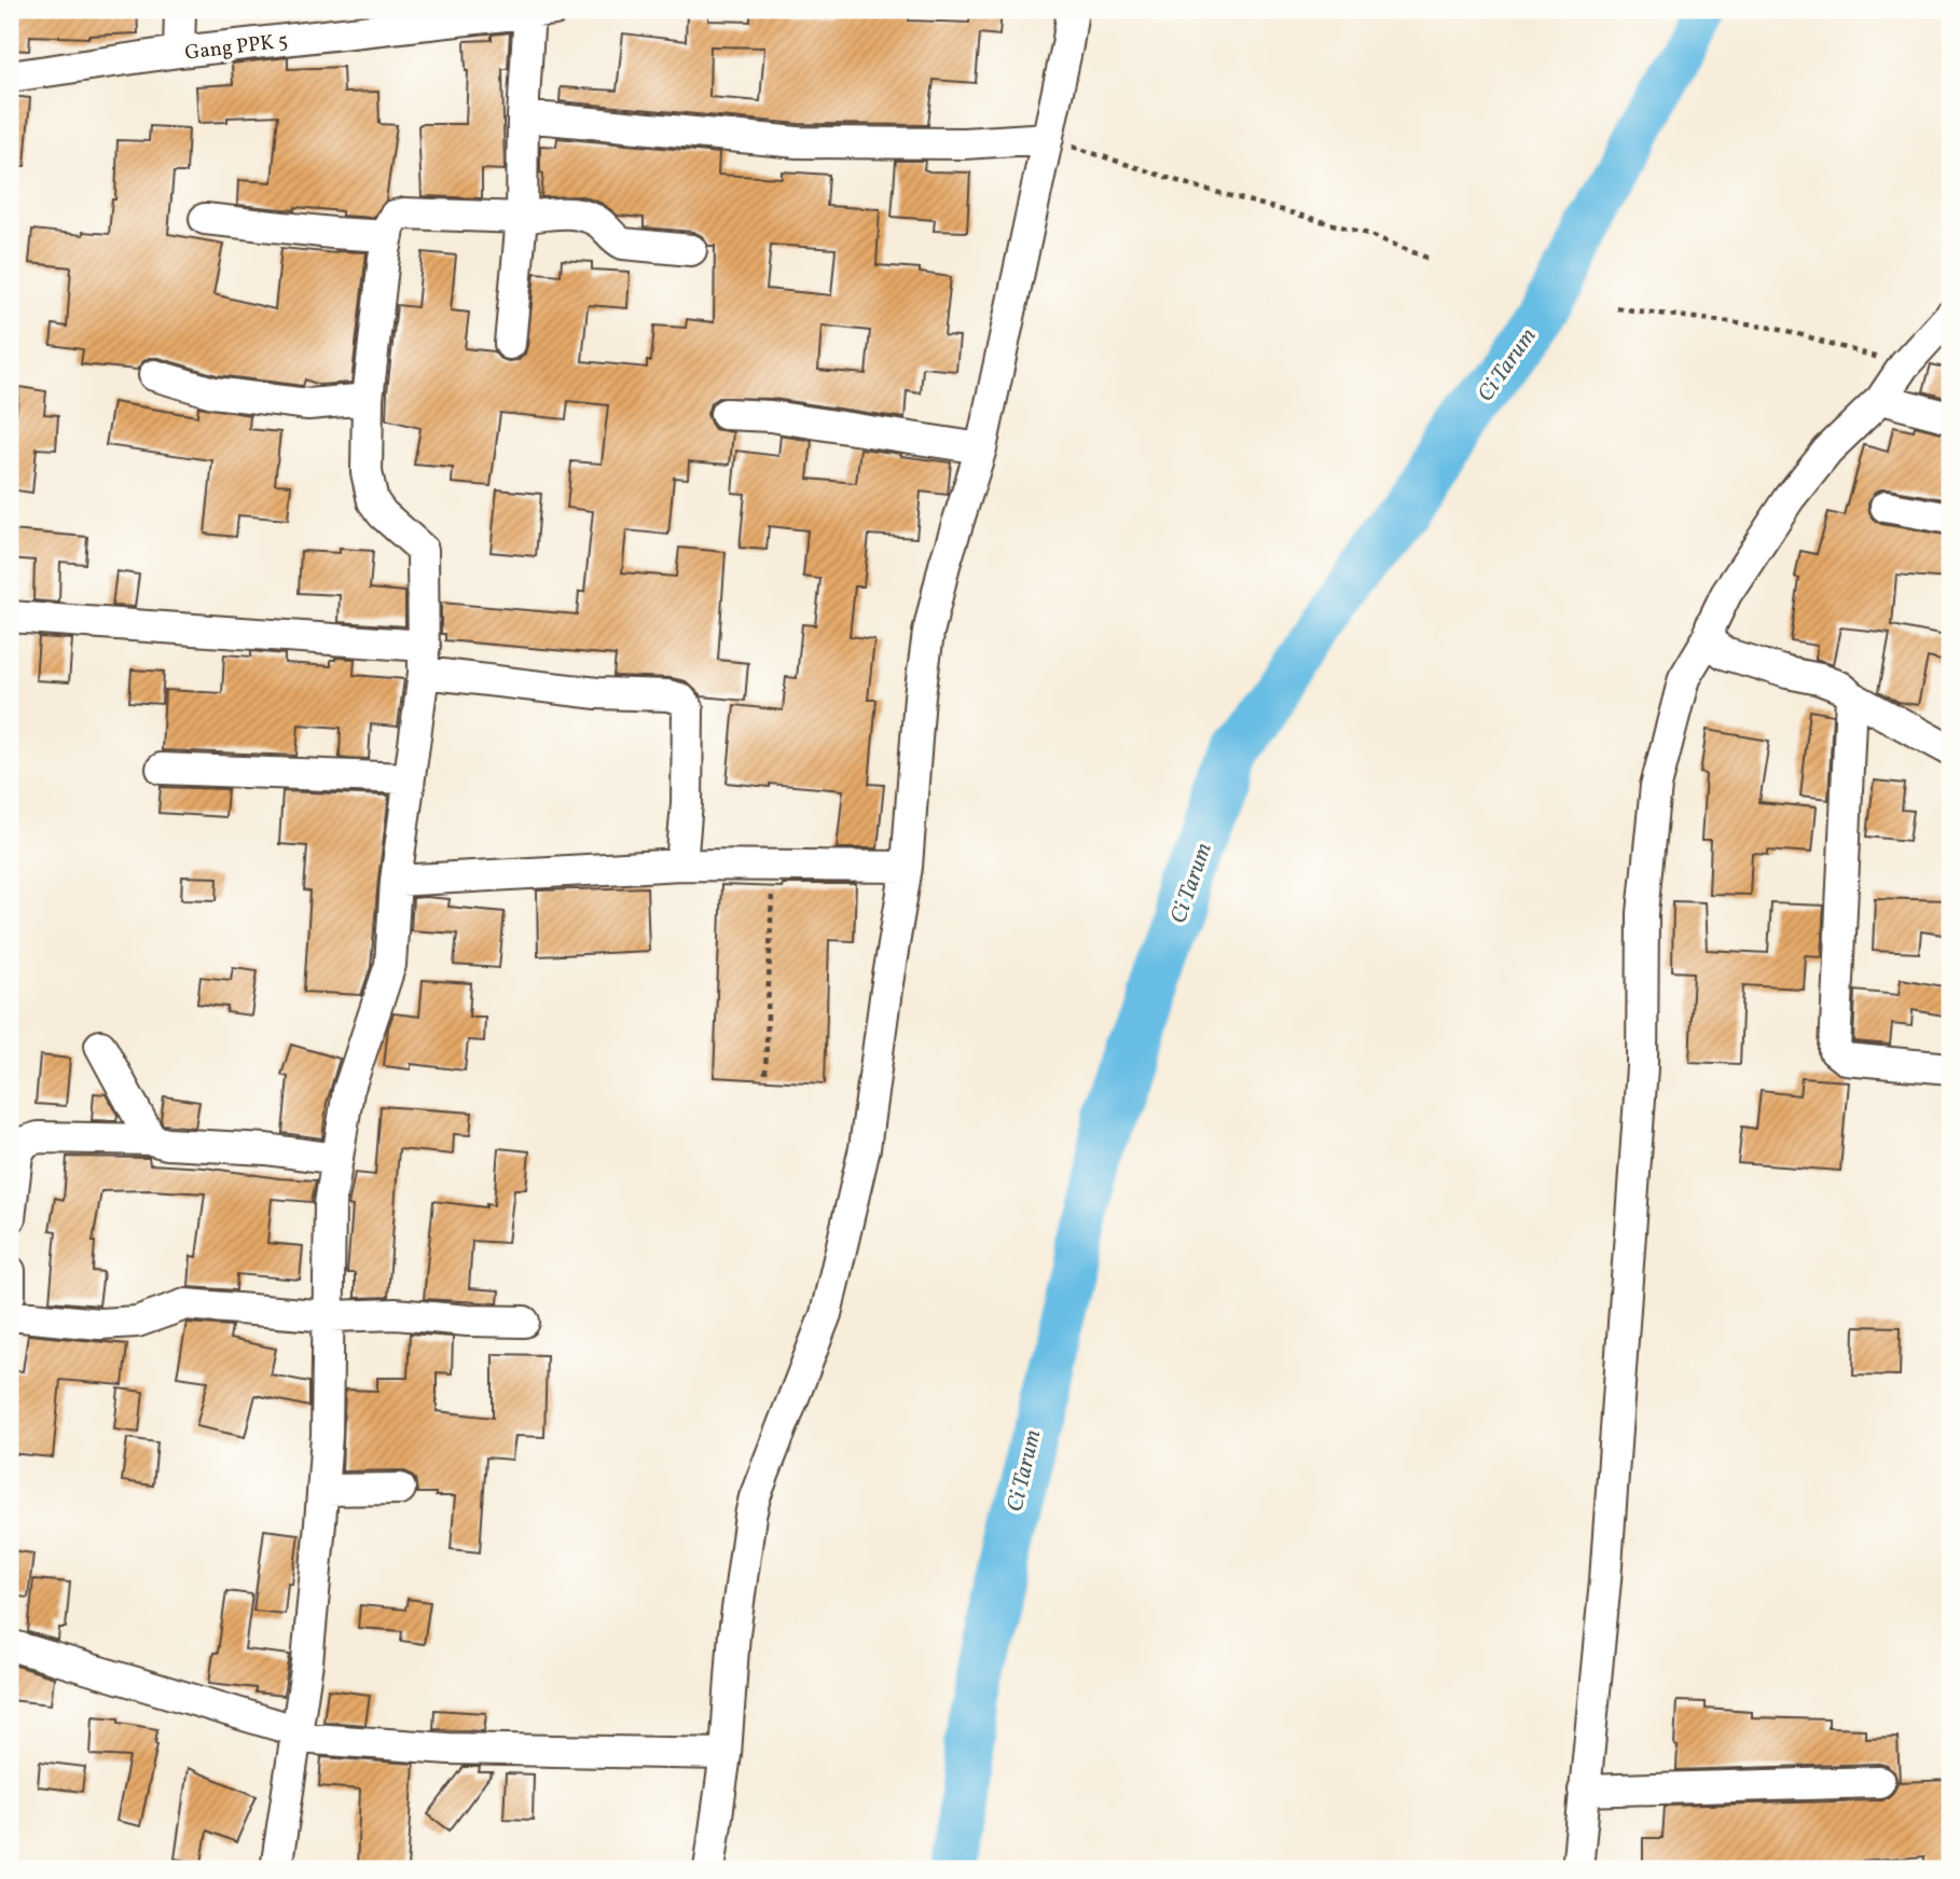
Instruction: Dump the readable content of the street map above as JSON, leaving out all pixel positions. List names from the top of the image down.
{
  "streets": {
    "street": ["Gang PPK 5"]
  },
  "water": ["Ci Tarum"]
}
